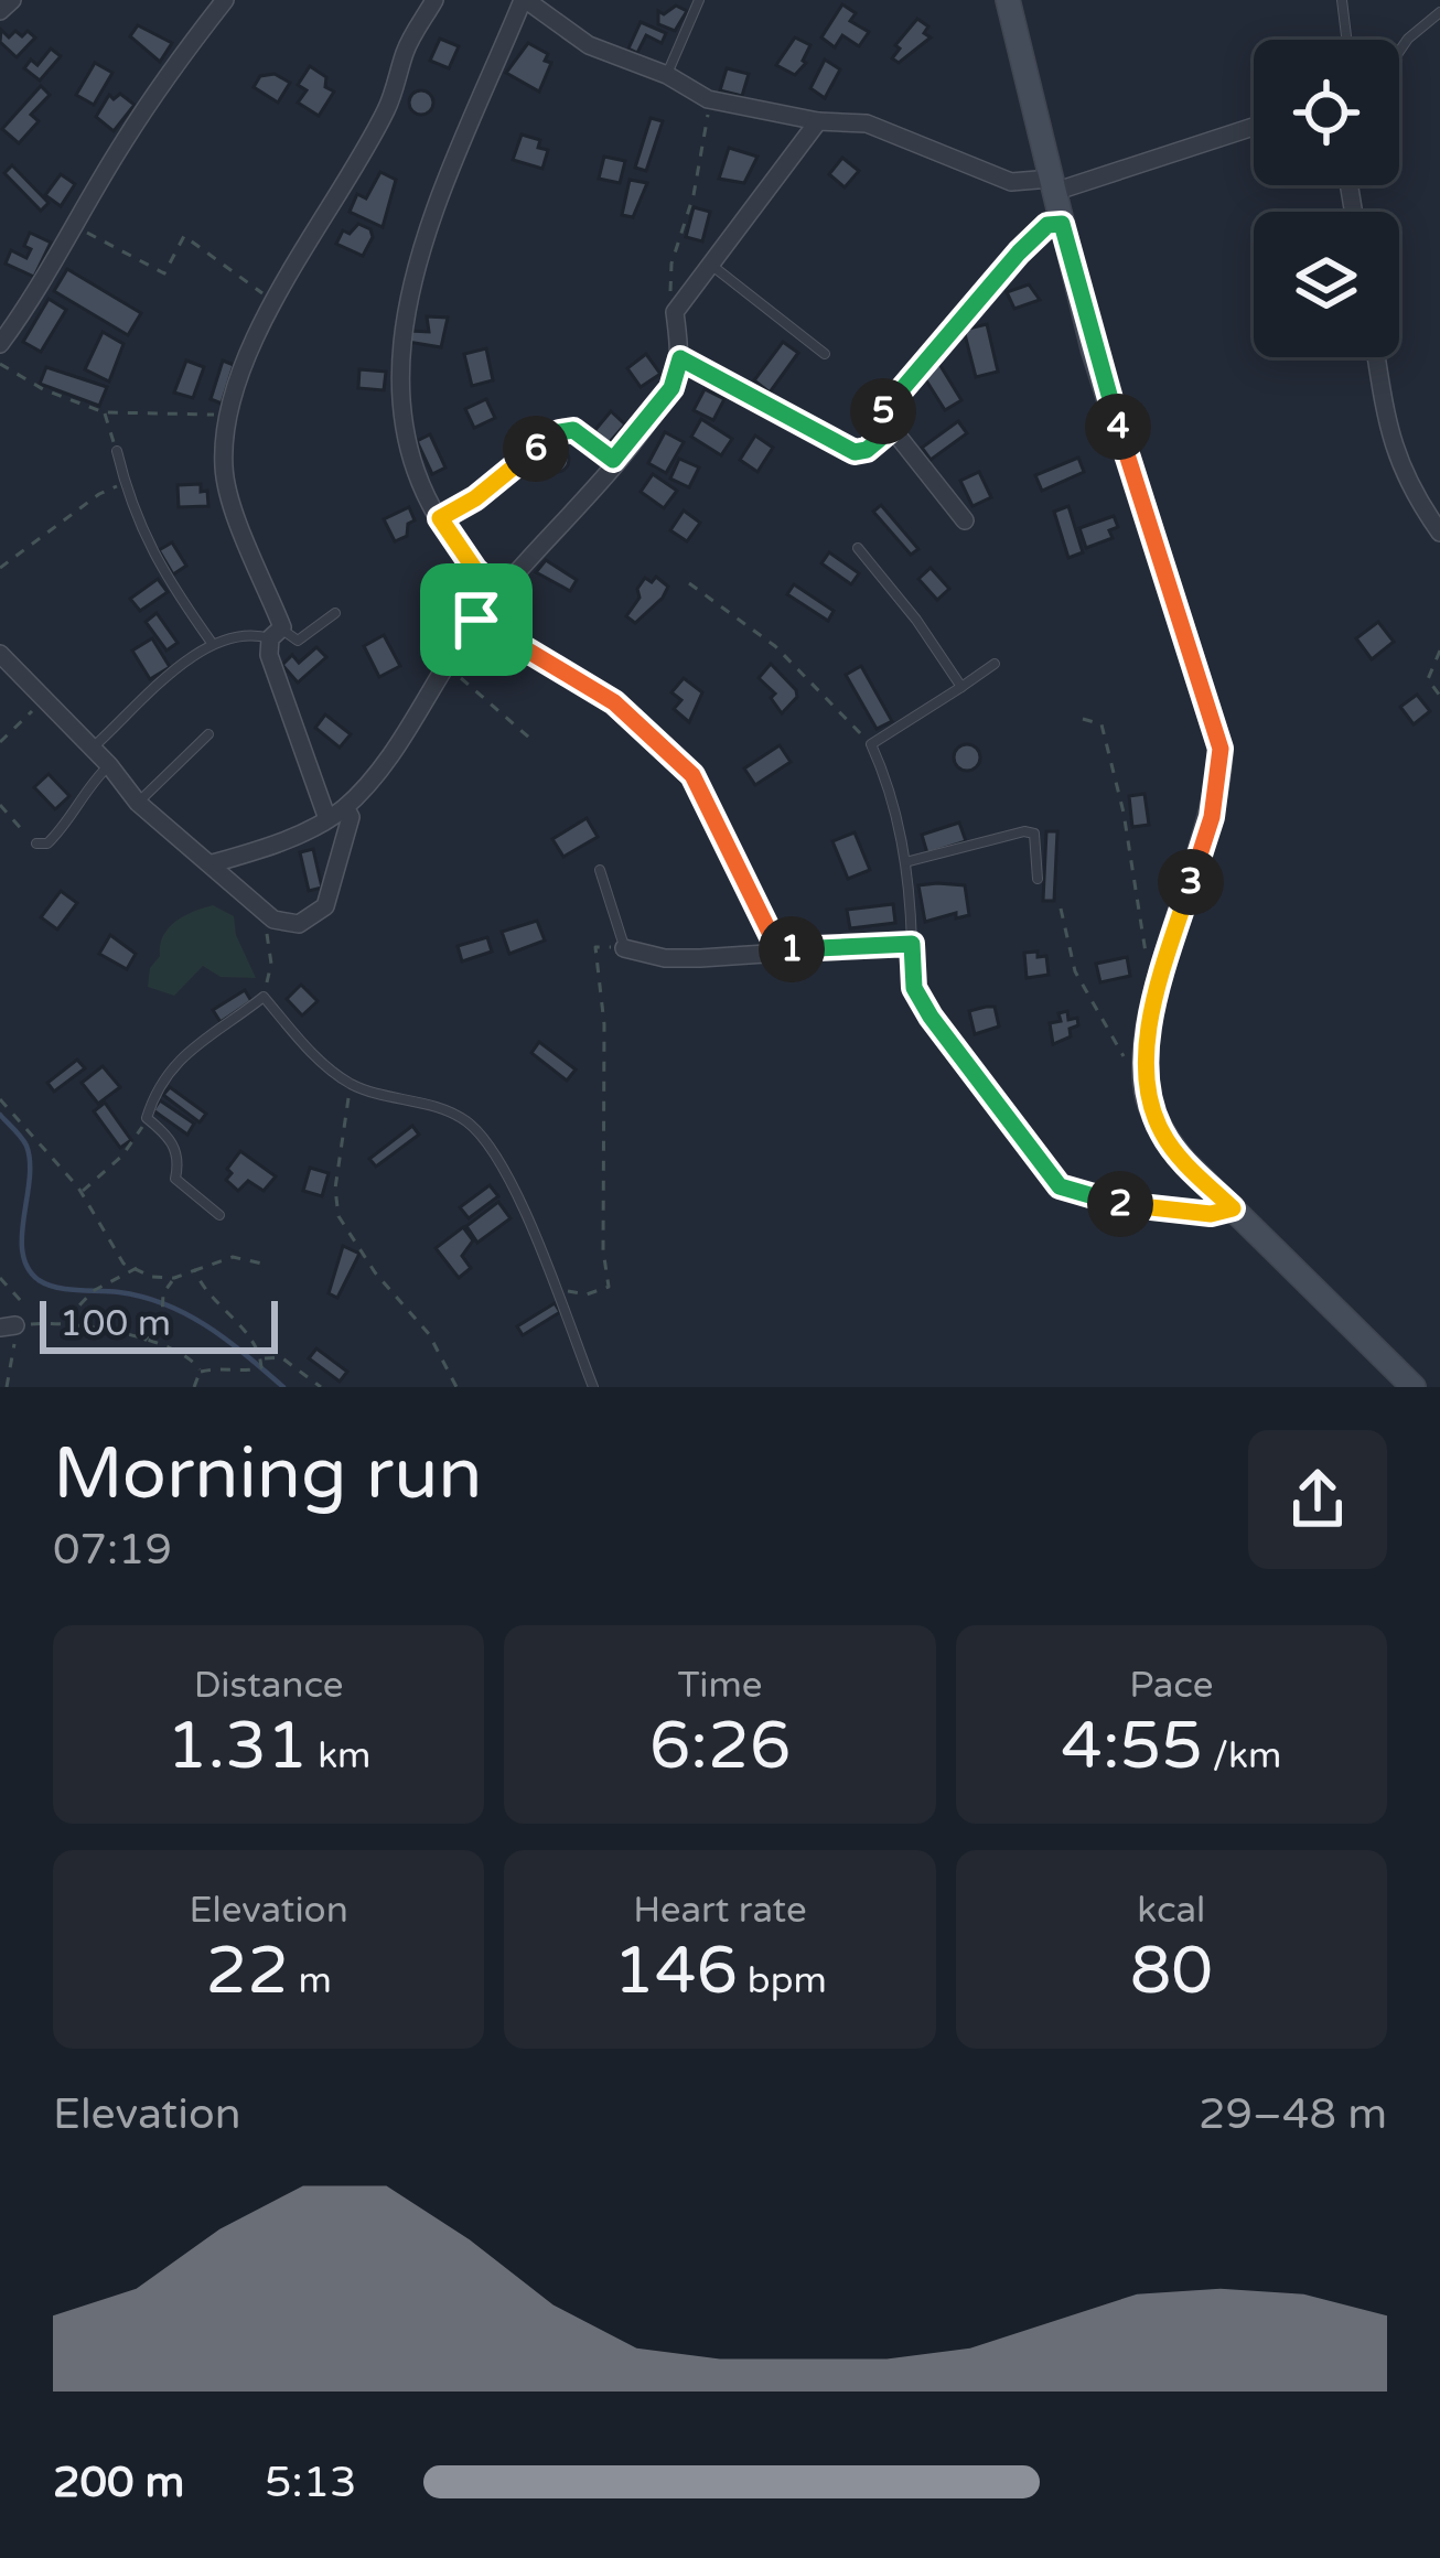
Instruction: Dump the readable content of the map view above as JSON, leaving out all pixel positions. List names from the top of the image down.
{
  "scale_bar": "100 m",
  "page": {
    "pins": [
      "5",
      "4",
      "6",
      "3",
      "1",
      "2"
    ],
    "scale": "100 m",
    "heading": ["Morning run", "07:19"],
    "stats": [
      ["Distance", "1.31 km"],
      ["Time", "6:26"],
      ["Pace", "4:55 /km"],
      ["Elevation", "22 m"],
      ["Heart rate", "146 bpm"],
      ["kcal", "80"]
    ],
    "chart": ["Elevation", "29–48 m"],
    "list": [
      {
        "name": "200 m",
        "note": "5:13"
      }
    ]
  }
}
